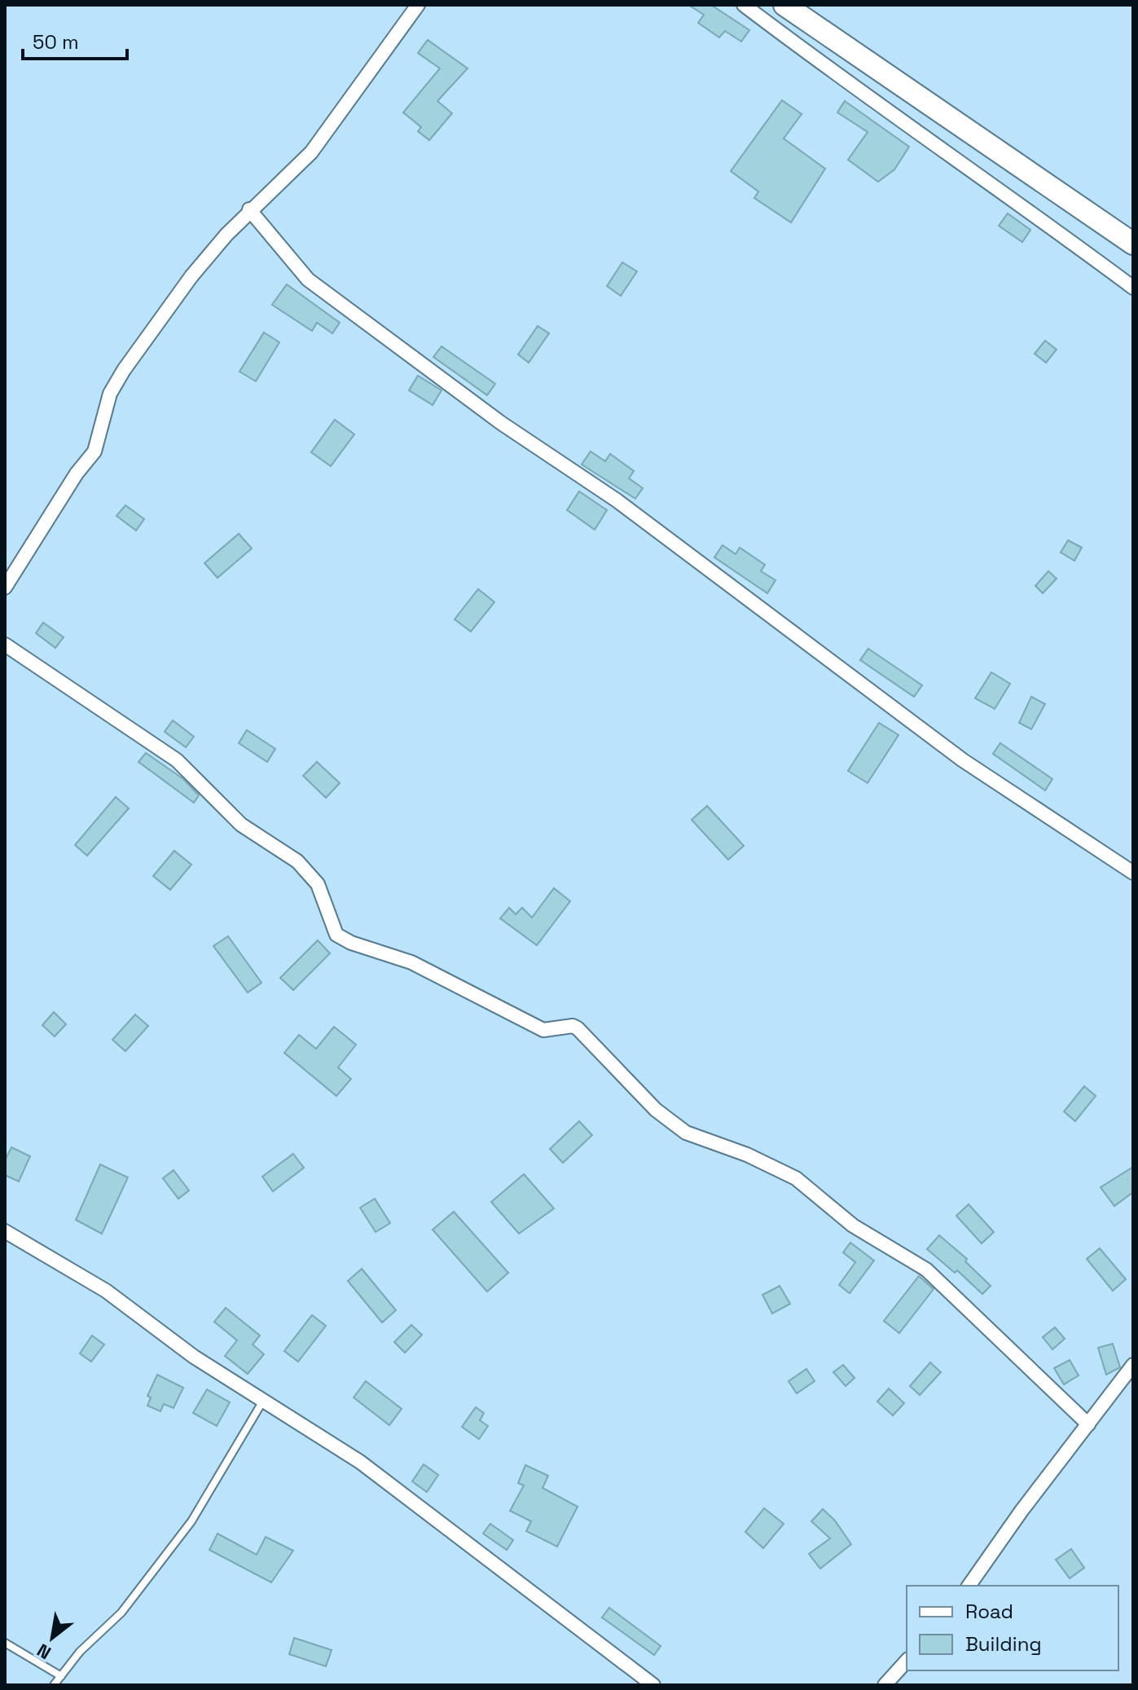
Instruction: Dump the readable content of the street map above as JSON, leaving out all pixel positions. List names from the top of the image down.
{
  "legend": ["Road", "Building"],
  "scale_bar": "50 m",
  "north": "bottom left"
}
